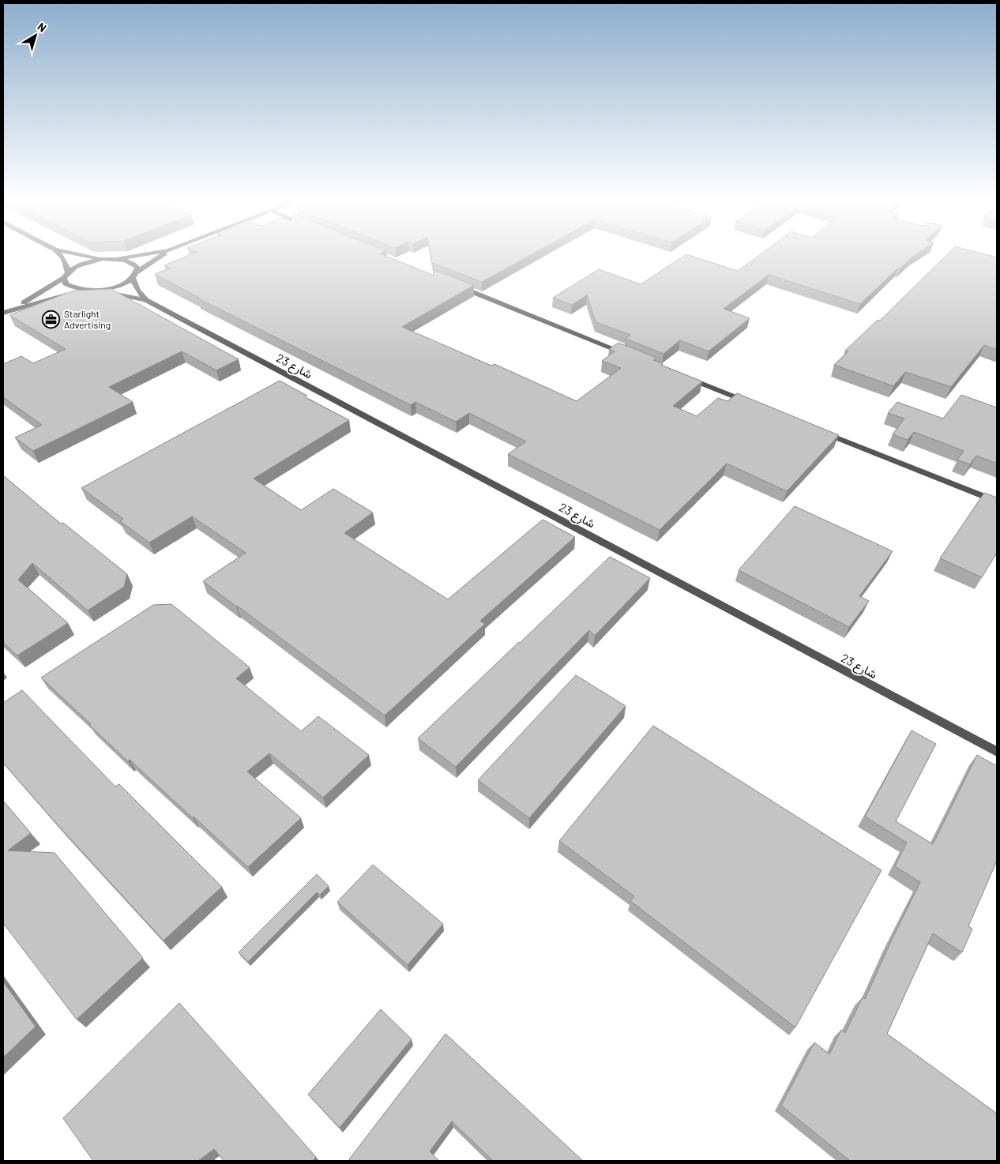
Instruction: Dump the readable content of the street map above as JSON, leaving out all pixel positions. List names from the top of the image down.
{
  "streets": {
    "street": ["شارع 23"]
  },
  "places": {
    "office": ["Starlight Advertising"]
  },
  "north": "top right"
}
